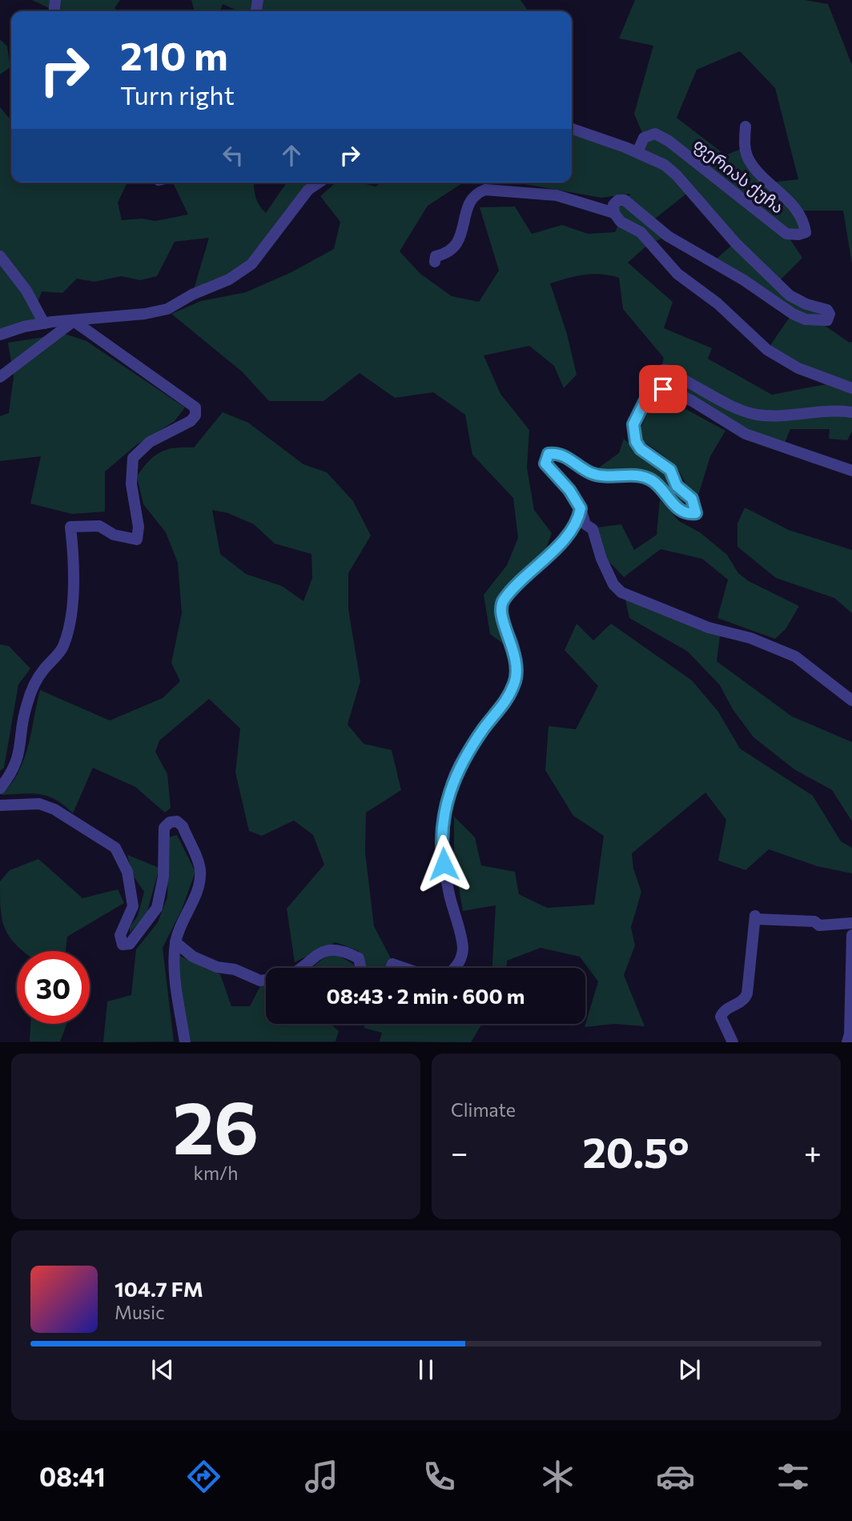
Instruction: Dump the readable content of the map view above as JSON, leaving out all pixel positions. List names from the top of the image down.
{
  "streets": {
    "street": ["ფერიას ქუჩა"]
  },
  "page": {
    "turn": ["210 m", "Turn right"],
    "limit": "30",
    "trip": "08:43 · 2 min · 600 m",
    "tile": [
      ["26", "km/h"],
      "Climate"
    ],
    "heat": ["−", "20.5°", "+"],
    "song": ["104.7 FM", "Music"],
    "tabs": "08:41"
  }
}
